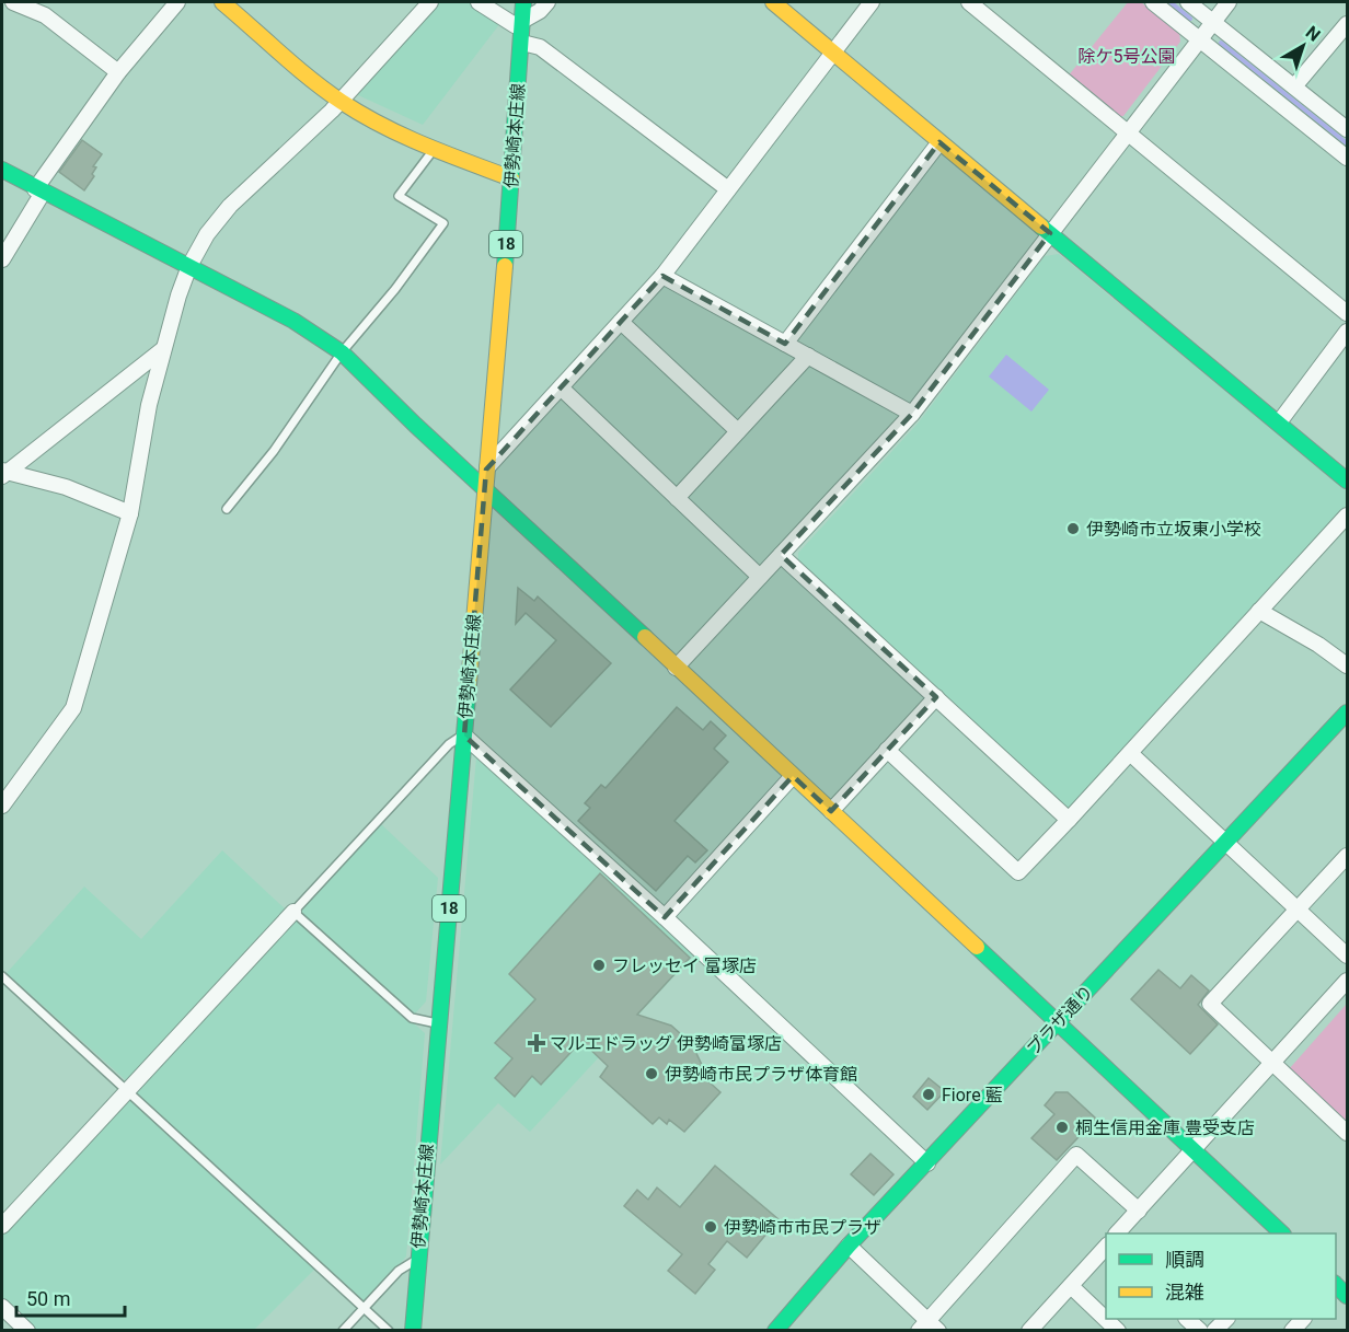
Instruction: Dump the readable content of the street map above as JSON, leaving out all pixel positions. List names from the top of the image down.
{
  "streets": {
    "street": ["伊勢崎本庄線", "18", "プラザ通り"]
  },
  "parks": ["除ケ5号公園"],
  "places": {
    "other": [
      "伊勢崎市立坂東小学校",
      "フレッセイ 富塚店",
      "伊勢崎市民プラザ体育館",
      "Fiore 藍",
      "桐生信用金庫 豊受支店",
      "伊勢崎市市民プラザ"
    ],
    "health": ["マルエドラッグ 伊勢崎富塚店"]
  },
  "legend": ["順調", "混雑"],
  "scale_bar": "50 m",
  "north": "top right"
}
